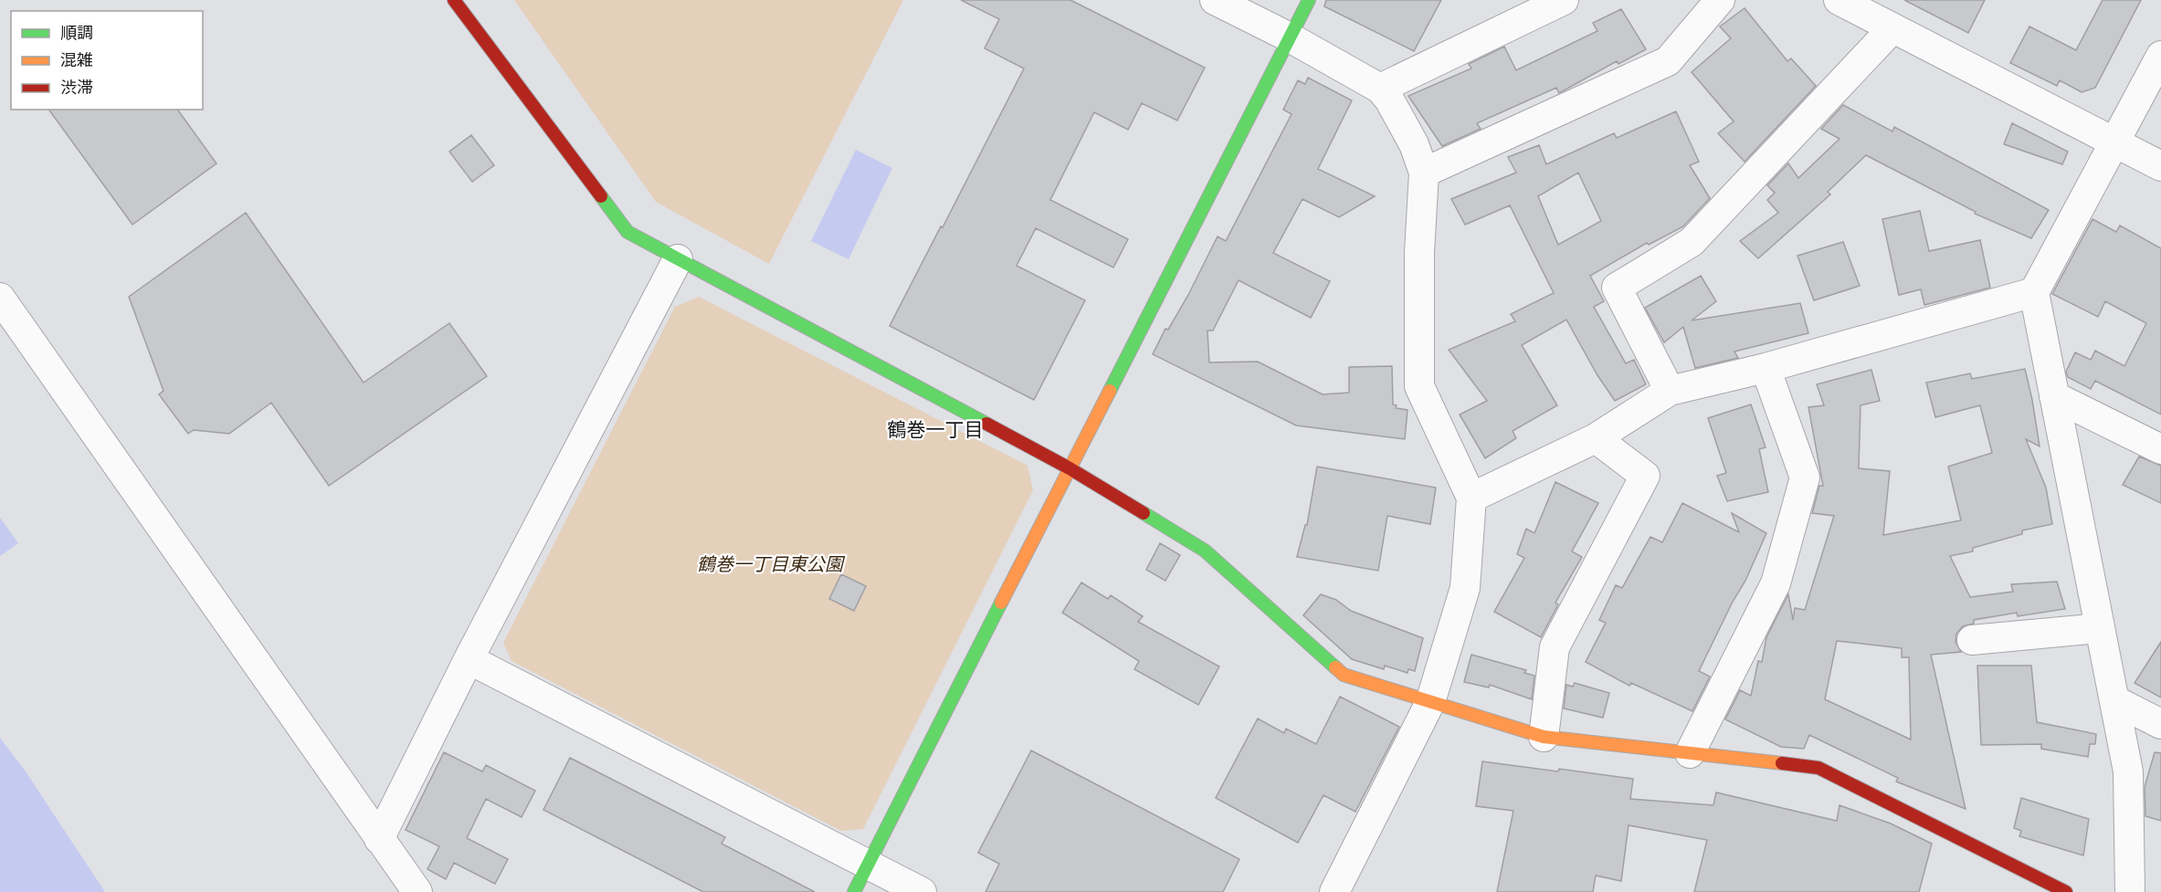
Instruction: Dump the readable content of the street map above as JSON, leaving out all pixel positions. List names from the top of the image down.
{
  "districts": ["鶴巻一丁目"],
  "parks": ["鶴巻一丁目東公園"],
  "legend": ["順調", "混雑", "渋滞"]
}
